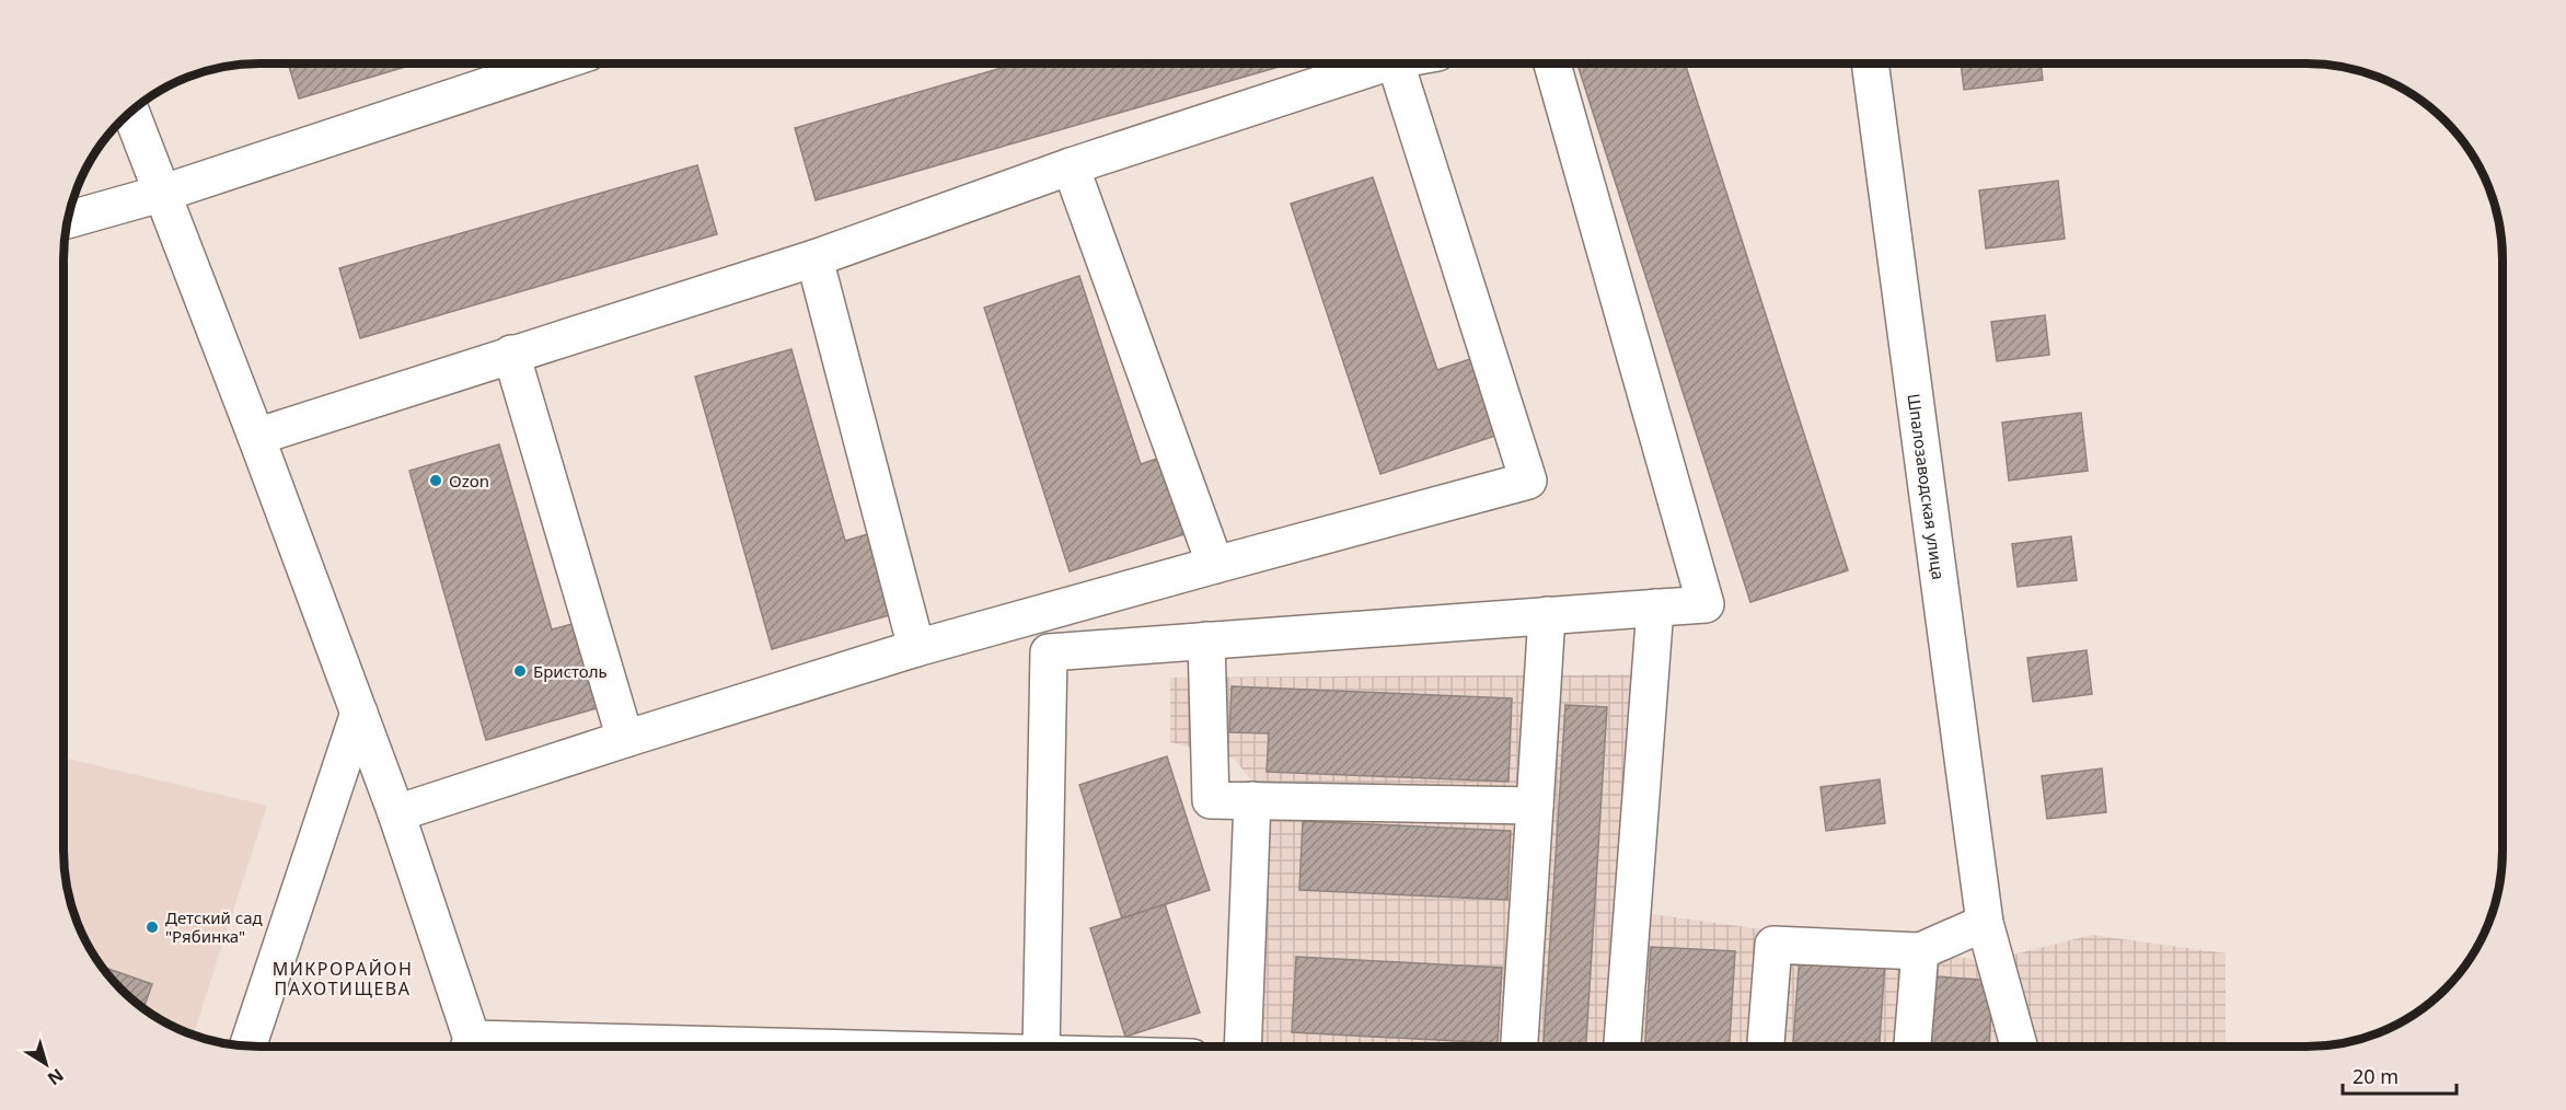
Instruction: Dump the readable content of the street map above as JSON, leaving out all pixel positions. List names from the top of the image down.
{
  "streets": {
    "street": ["Шпалозаводская улица"]
  },
  "districts": ["МИКРОРАЙОН ПАХОТИЩЕВА"],
  "places": ["Ozon", "Бристоль", "Детский сад \"Рябинка\""],
  "scale_bar": "20 m",
  "north": "bottom right"
}
